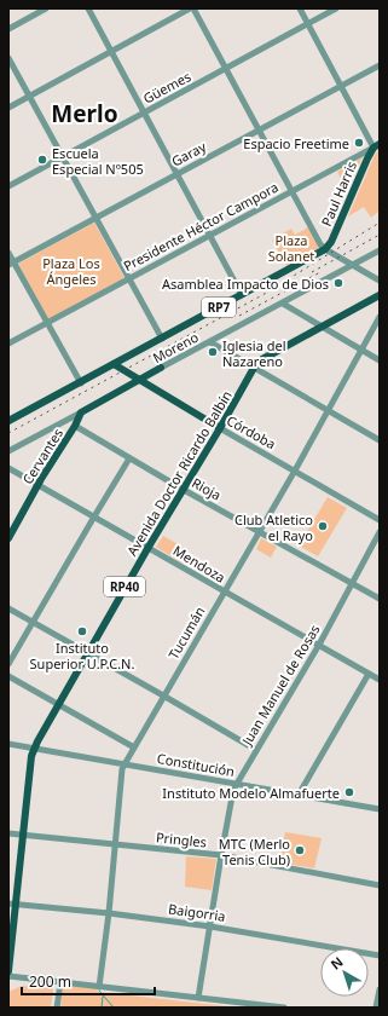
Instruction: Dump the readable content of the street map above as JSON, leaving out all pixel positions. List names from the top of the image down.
{
  "streets": {
    "main road": [
      "Paul Harris",
      "RP7",
      "Moreno",
      "Córdoba",
      "Cervantes",
      "Avenida Doctor Ricardo Balbín",
      "RP40"
    ],
    "street": [
      "Güemes",
      "Garay",
      "Presidente Héctor Campora",
      "Rioja",
      "Mendoza",
      "Tucumán",
      "Juan Manuel de Rosas",
      "Constitución",
      "Pringles",
      "Baigorria"
    ]
  },
  "crossings": [
    ["Paul Harris", "Presidente Héctor Campora"],
    ["Paul Harris", "RP7"],
    ["RP7", "Córdoba"],
    ["Moreno", "Córdoba"],
    ["Moreno", "Cervantes"],
    ["Córdoba", "Avenida Doctor Ricardo Balbín"],
    ["Córdoba", "Tucumán"],
    ["Cervantes", "Rioja"],
    ["Cervantes", "Mendoza"],
    ["Avenida Doctor Ricardo Balbín", "Rioja"],
    ["Avenida Doctor Ricardo Balbín", "Mendoza"],
    ["Avenida Doctor Ricardo Balbín", "Constitución"],
    ["Avenida Doctor Ricardo Balbín", "Pringles"],
    ["Avenida Doctor Ricardo Balbín", "Baigorria"],
    ["Rioja", "Tucumán"],
    ["Rioja", "Juan Manuel de Rosas"],
    ["Mendoza", "Tucumán"],
    ["Mendoza", "Juan Manuel de Rosas"],
    ["Tucumán", "Constitución"],
    ["Tucumán", "Pringles"],
    ["Tucumán", "Baigorria"],
    ["Juan Manuel de Rosas", "Constitución"],
    ["Juan Manuel de Rosas", "Pringles"],
    ["Juan Manuel de Rosas", "Baigorria"]
  ],
  "districts": ["Merlo"],
  "parks": ["Plaza Solanet", "Plaza Los Ángeles"],
  "places": [
    "Espacio Freetime",
    "Escuela Especial Nº505",
    "Asamblea Impacto de Dios",
    "Iglesia del Nazareno",
    "Club Atletico el Rayo",
    "Instituto Superior U.P.C.N.",
    "Instituto Modelo Almafuerte",
    "MTC (Merlo Tenis Club)"
  ],
  "scale_bar": "200 m",
  "north": "top left"
}
